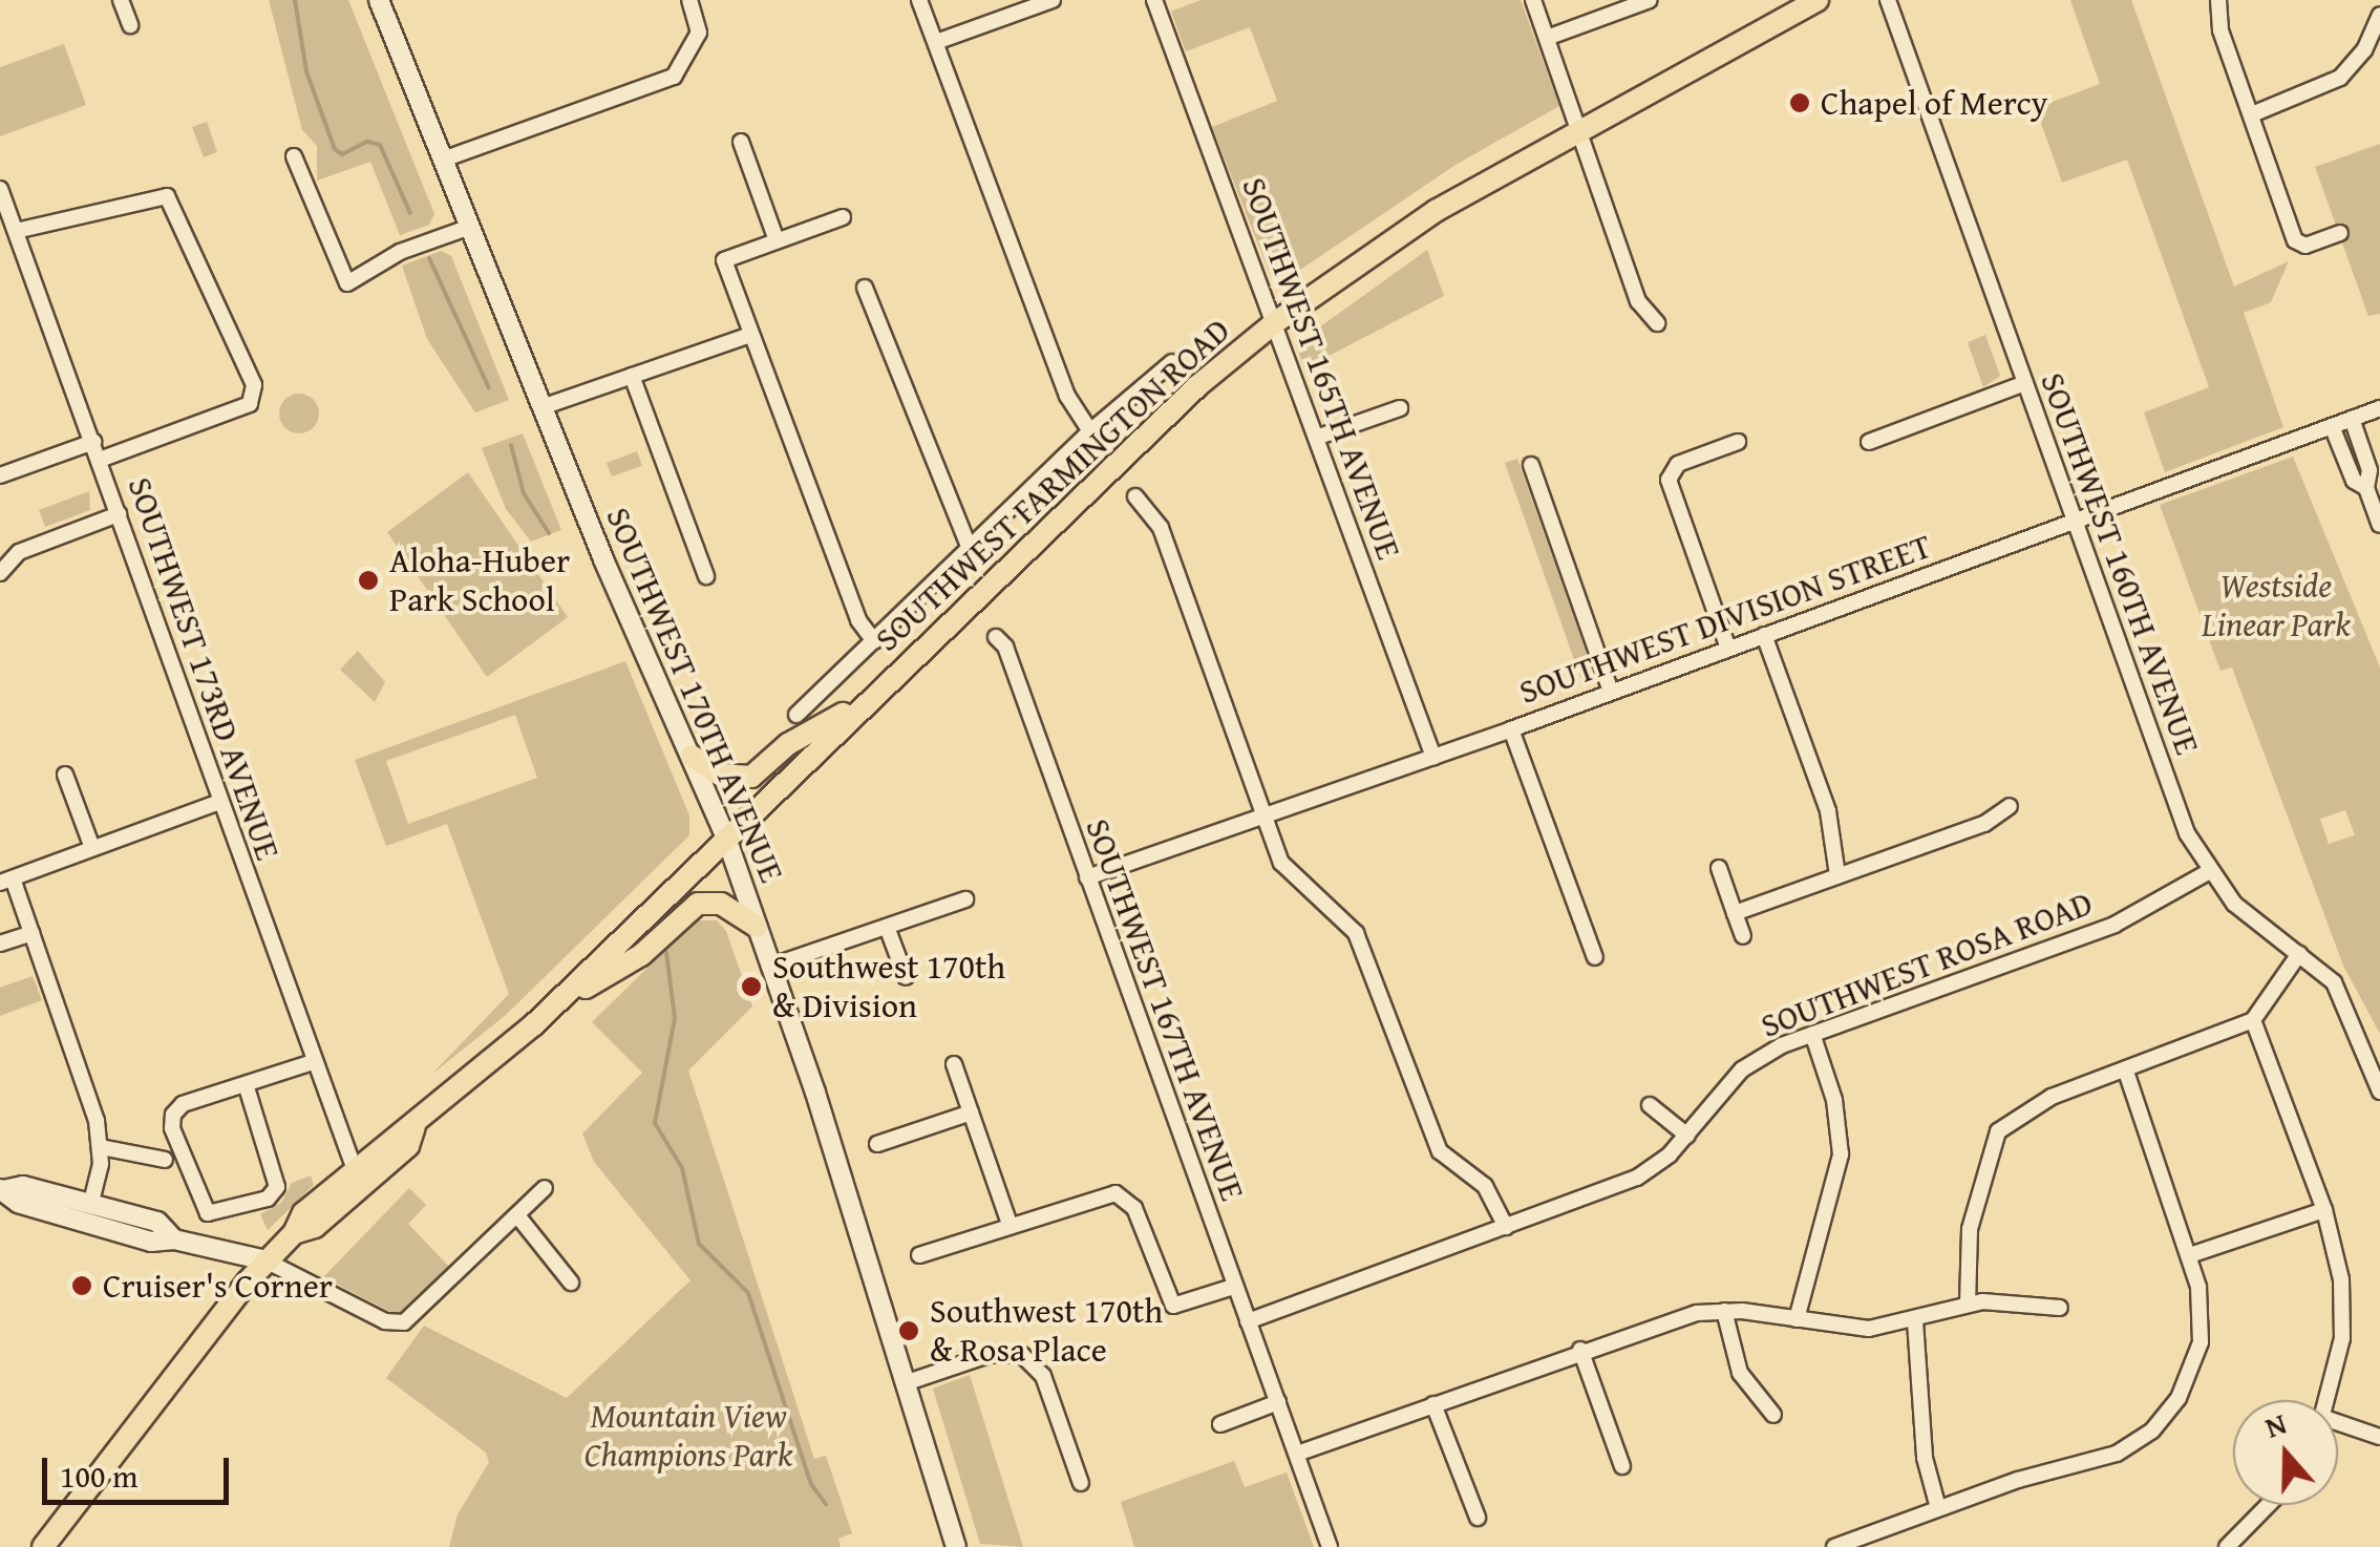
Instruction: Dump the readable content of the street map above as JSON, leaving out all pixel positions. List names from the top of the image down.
{
  "streets": {
    "main road": ["SOUTHWEST FARMINGTON ROAD", "SOUTHWEST 170TH AVENUE"],
    "street": [
      "SOUTHWEST 165TH AVENUE",
      "SOUTHWEST 160TH AVENUE",
      "SOUTHWEST DIVISION STREET",
      "SOUTHWEST 173RD AVENUE",
      "SOUTHWEST ROSA ROAD",
      "SOUTHWEST 167TH AVENUE"
    ]
  },
  "crossings": [
    ["SOUTHWEST 165TH AVENUE", "SOUTHWEST FARMINGTON ROAD"],
    ["SOUTHWEST 165TH AVENUE", "SOUTHWEST DIVISION STREET"],
    ["SOUTHWEST FARMINGTON ROAD", "SOUTHWEST 173RD AVENUE"],
    ["SOUTHWEST FARMINGTON ROAD", "SOUTHWEST 170TH AVENUE"],
    ["SOUTHWEST 160TH AVENUE", "SOUTHWEST DIVISION STREET"],
    ["SOUTHWEST 160TH AVENUE", "SOUTHWEST ROSA ROAD"],
    ["SOUTHWEST DIVISION STREET", "SOUTHWEST 167TH AVENUE"],
    ["SOUTHWEST ROSA ROAD", "SOUTHWEST 167TH AVENUE"]
  ],
  "parks": ["Westside Linear Park", "Mountain View Champions Park"],
  "places": [
    "Chapel of Mercy",
    "Aloha-Huber Park School",
    "Southwest 170th & Division",
    "Cruiser's Corner",
    "Southwest 170th & Rosa Place"
  ],
  "scale_bar": "100 m",
  "north": "top"
}
